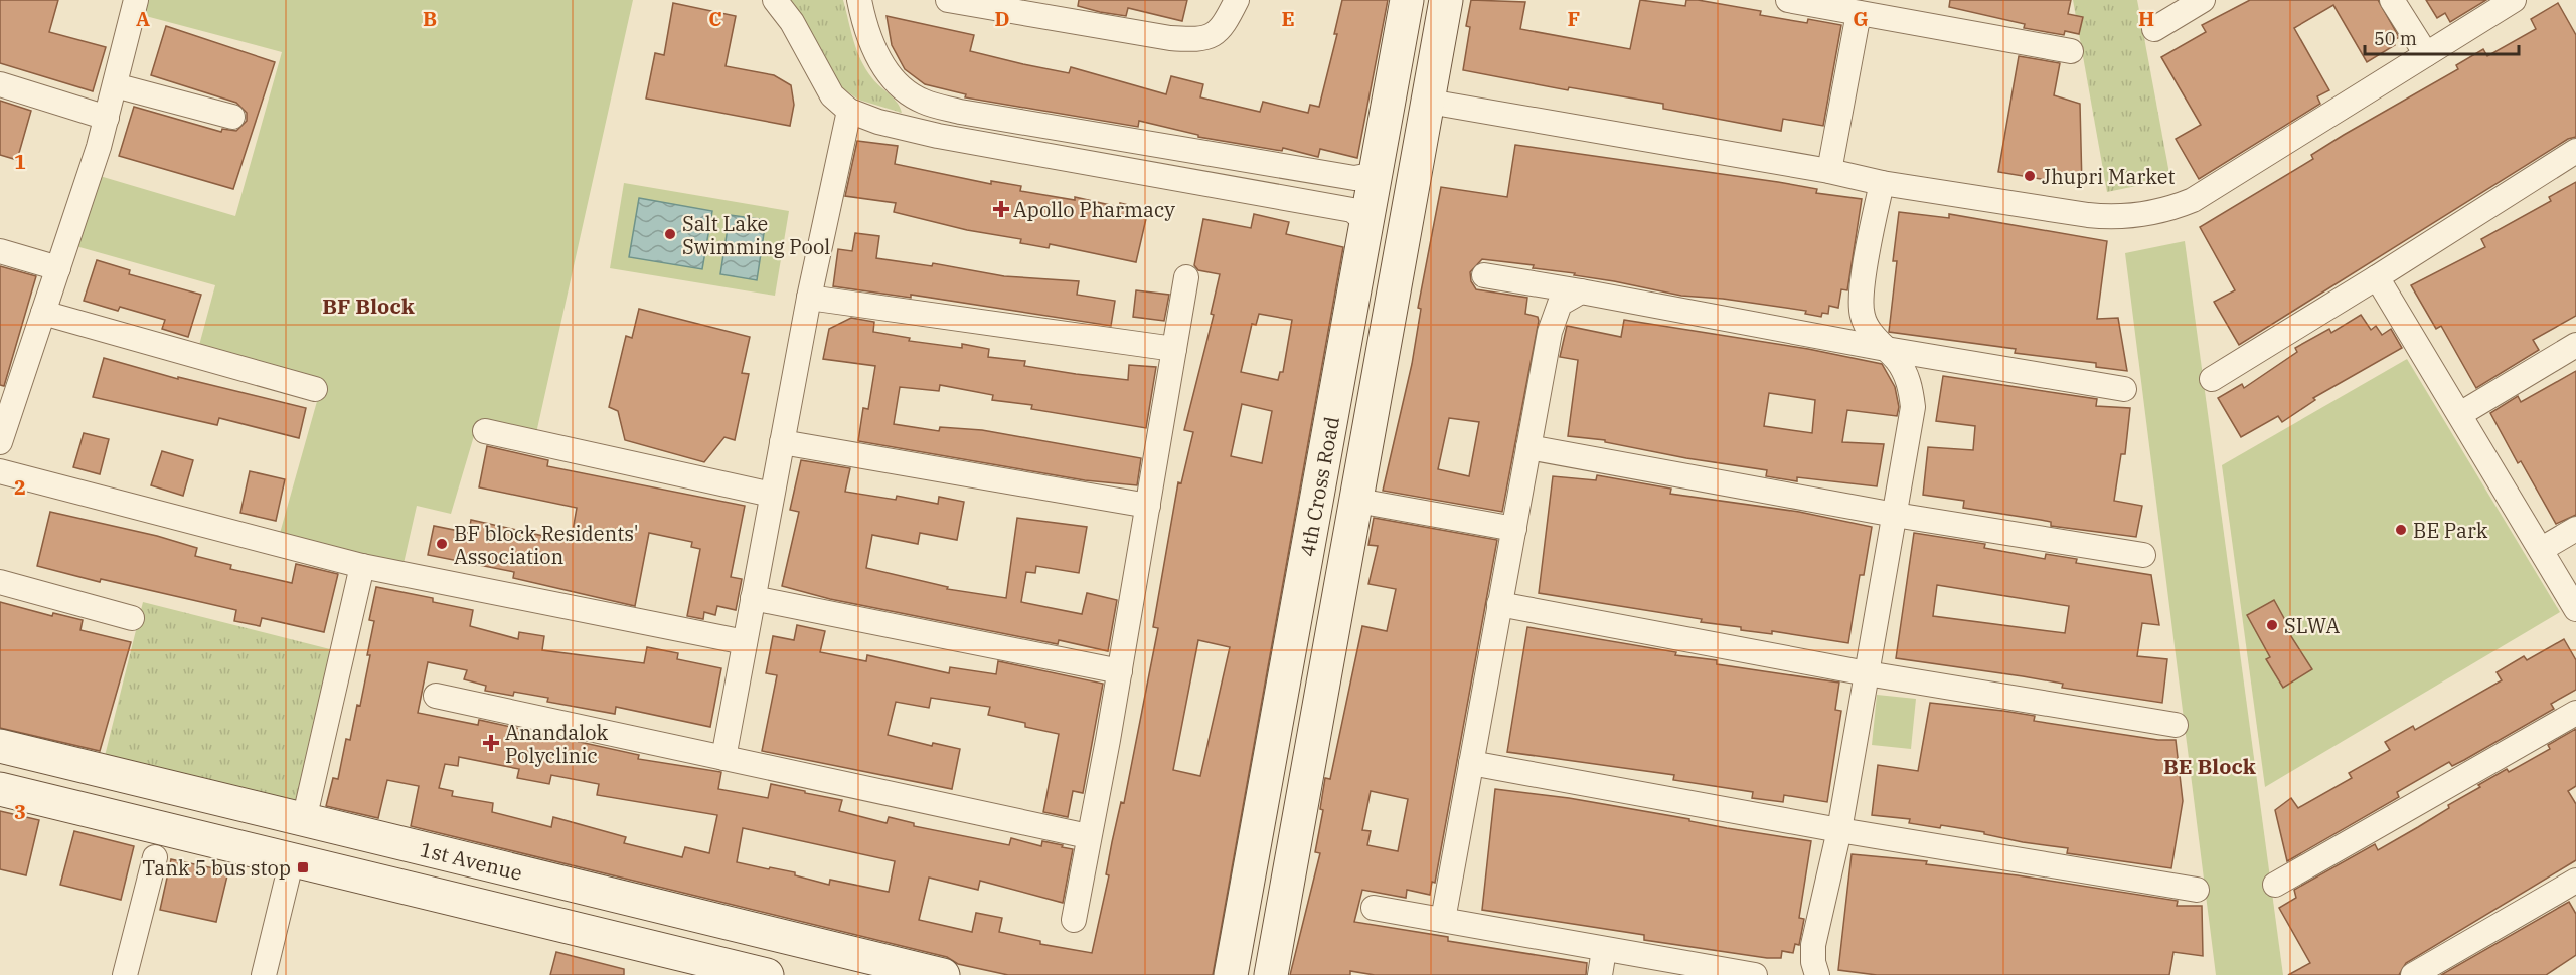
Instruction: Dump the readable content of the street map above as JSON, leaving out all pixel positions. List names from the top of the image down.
{
  "streets": {
    "street": ["4th Cross Road", "1st Avenue"]
  },
  "districts": ["BF Block", "BE Block"],
  "places": {
    "other": [
      "Jhupri Market",
      "Salt Lake Swimming Pool",
      "BE Park",
      "BF block Residents' Association",
      "SLWA"
    ],
    "health": ["Apollo Pharmacy", "Anandalok Polyclinic"],
    "transit": ["Tank 5 bus stop"]
  },
  "scale_bar": "50 m",
  "grid": {
    "columns": [
      "A",
      "B",
      "C",
      "D",
      "E",
      "F",
      "G",
      "H"
    ],
    "rows": ["1", "2", "3"]
  }
}
